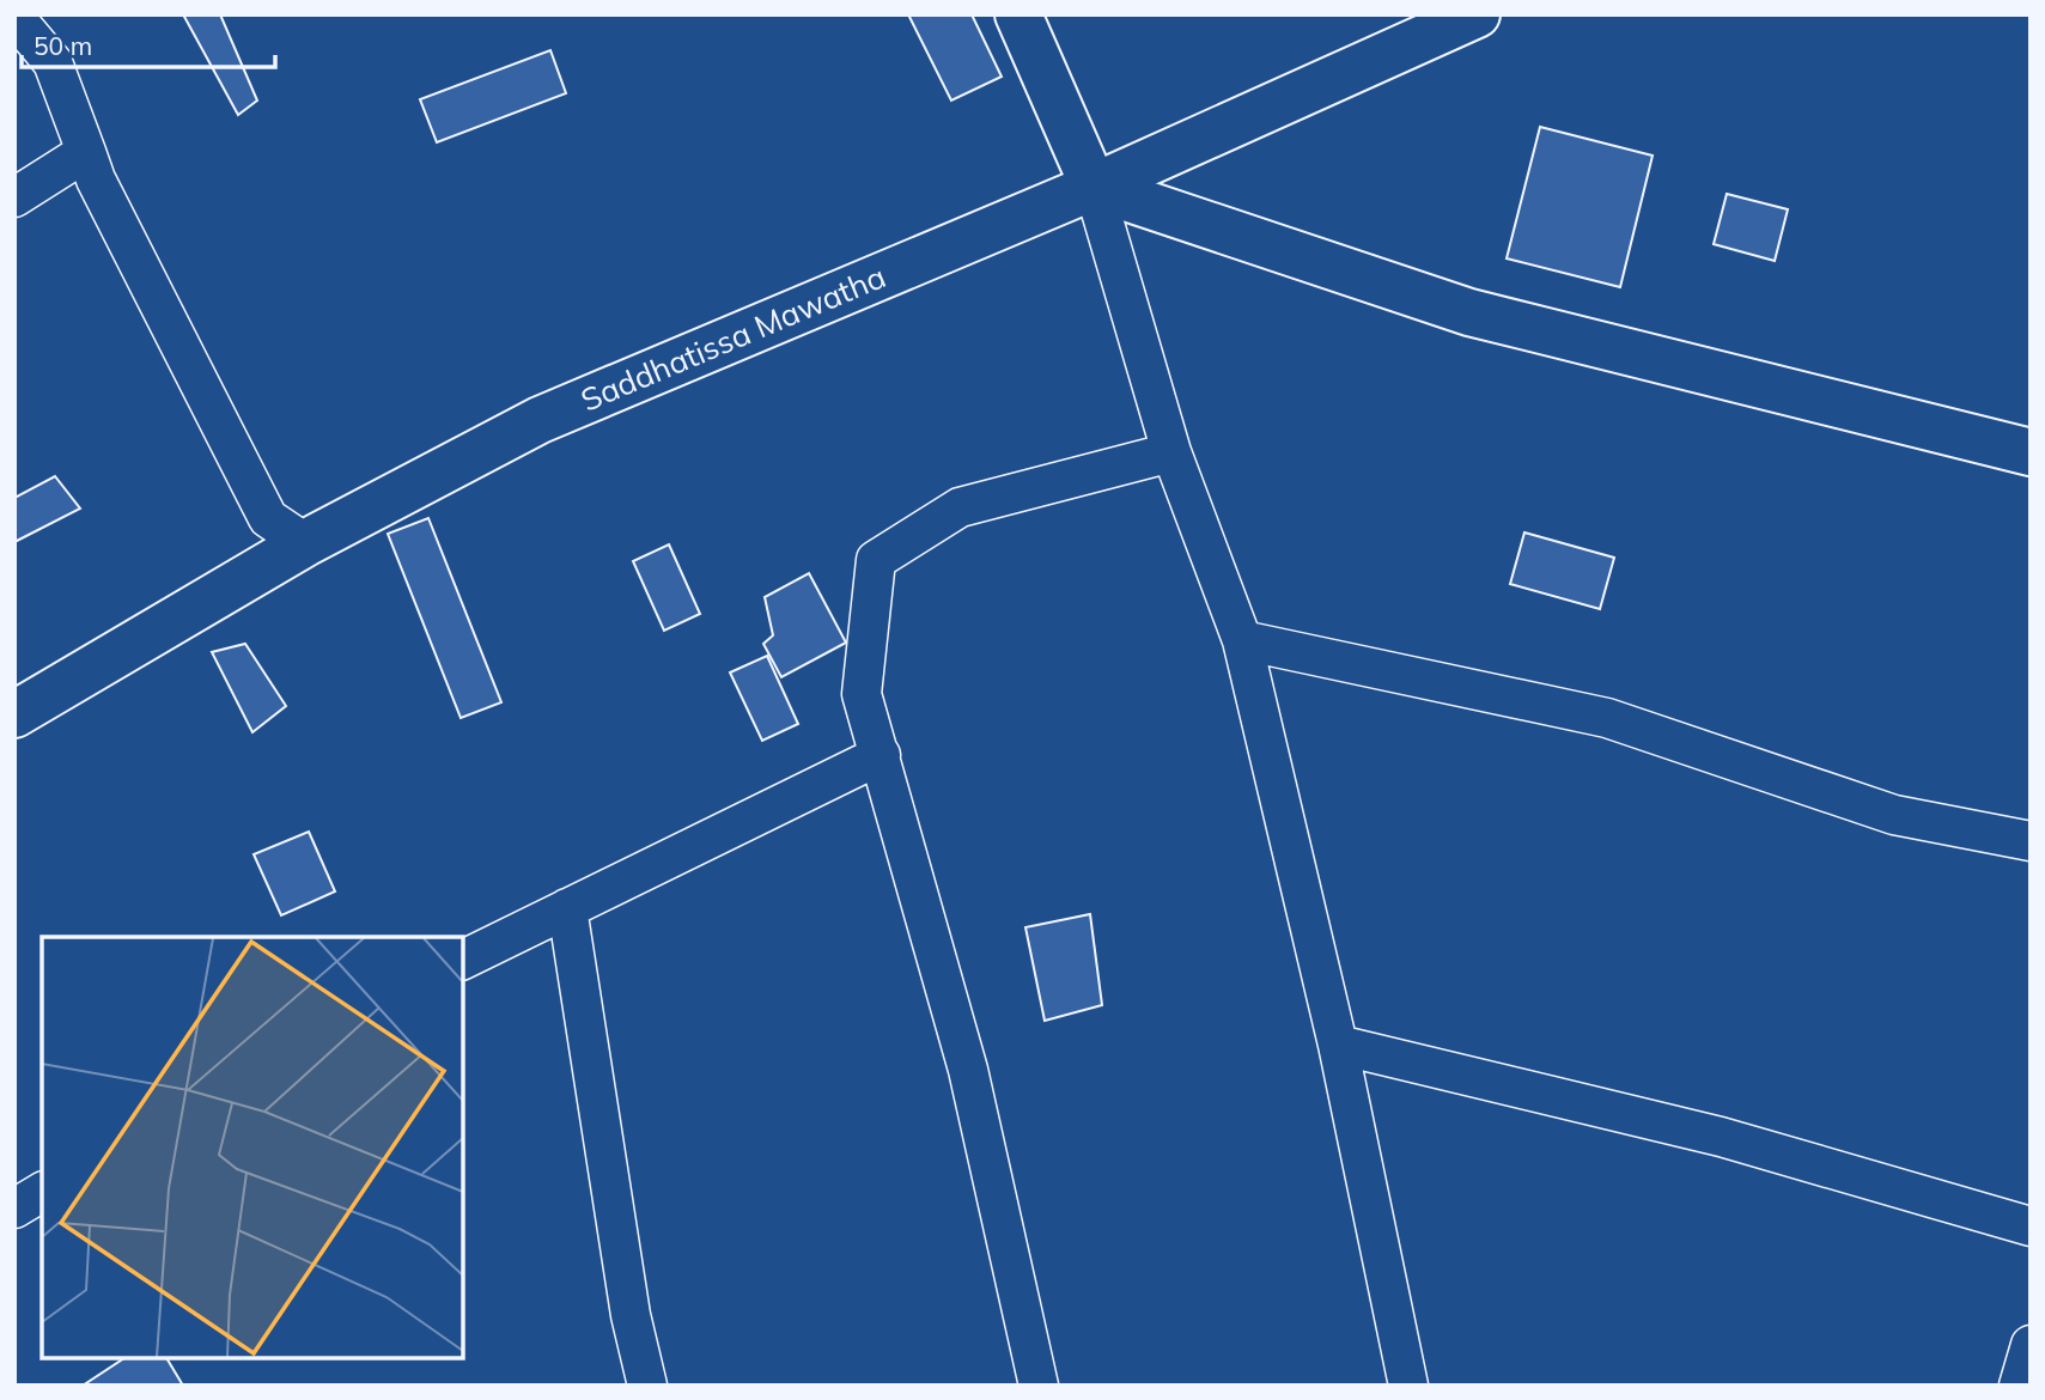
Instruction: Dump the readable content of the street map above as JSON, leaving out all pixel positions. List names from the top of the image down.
{
  "streets": {
    "main road": ["Saddhatissa Mawatha"]
  },
  "scale_bar": "50 m"
}
